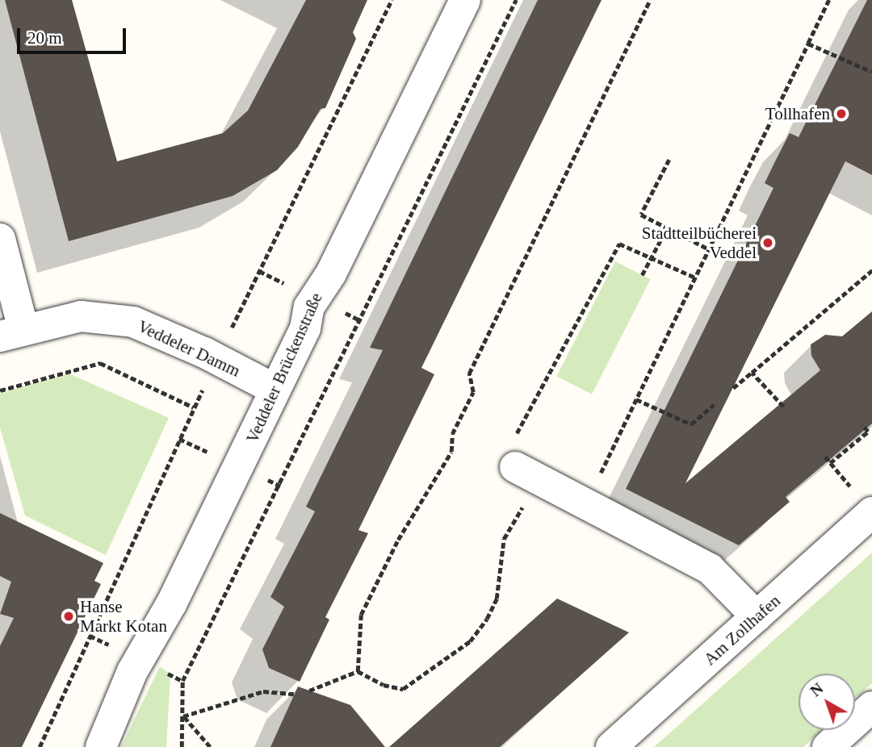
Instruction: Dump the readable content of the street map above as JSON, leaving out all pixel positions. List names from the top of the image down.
{
  "streets": {
    "street": ["Veddeler Damm", "Veddeler Brückenstraße", "Am Zollhafen"]
  },
  "crossings": [
    ["Veddeler Damm", "Veddeler Brückenstraße"]
  ],
  "places": ["Tollhafen", "Stadtteilbücherei Veddel", "Hanse Markt Kotan"],
  "scale_bar": "20 m",
  "north": "top left"
}
